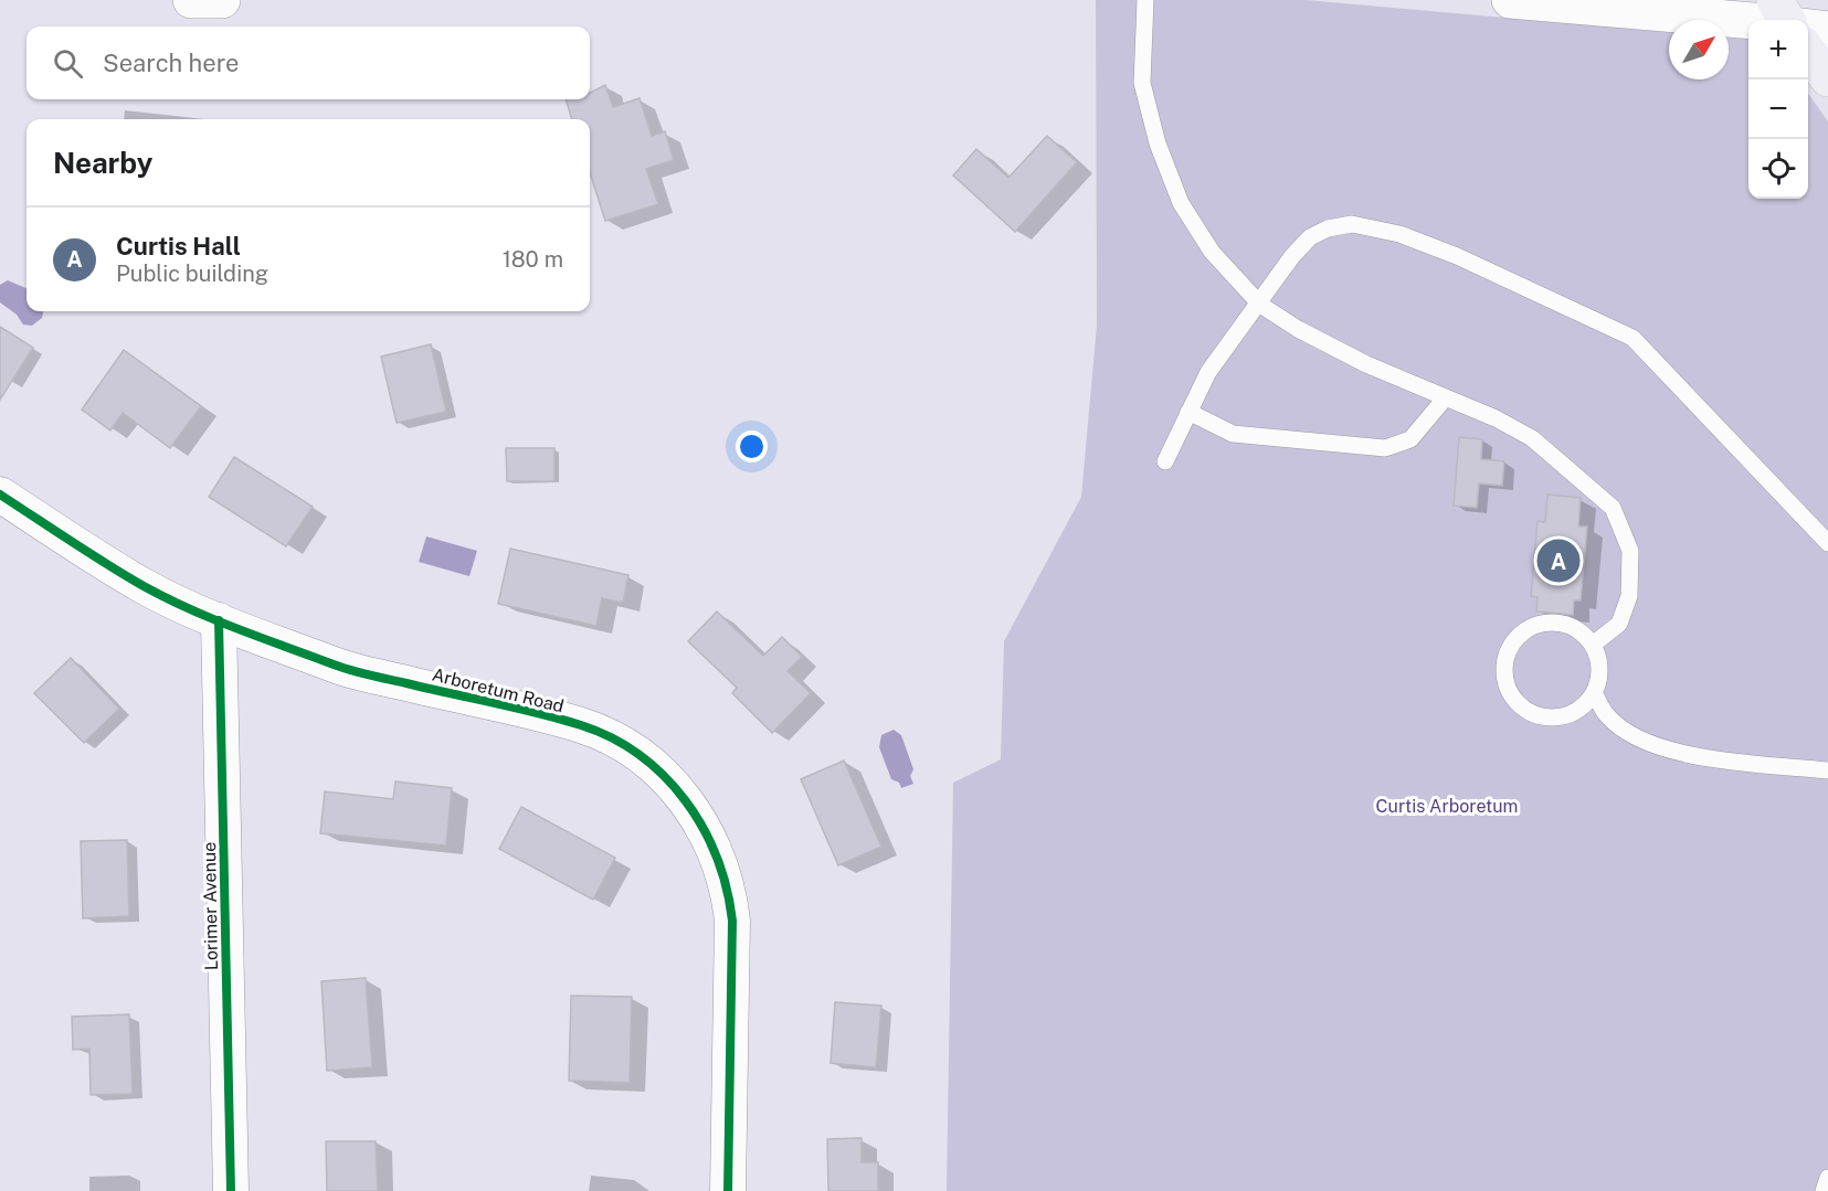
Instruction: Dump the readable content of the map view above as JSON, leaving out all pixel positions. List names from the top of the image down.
{
  "streets": {
    "street": ["Arboretum Road", "Lorimer Avenue"]
  },
  "crossings": [
    ["Arboretum Road", "Lorimer Avenue"]
  ],
  "parks": ["Curtis Arboretum"],
  "north": "top right",
  "page": {
    "map_buttons": ["+", "−"],
    "search": "Search here",
    "heading": "Nearby",
    "list": [
      {
        "mark": "A",
        "name": "Curtis Hall",
        "note": "Public building",
        "value": "180 m"
      }
    ],
    "pins": "A"
  }
}
